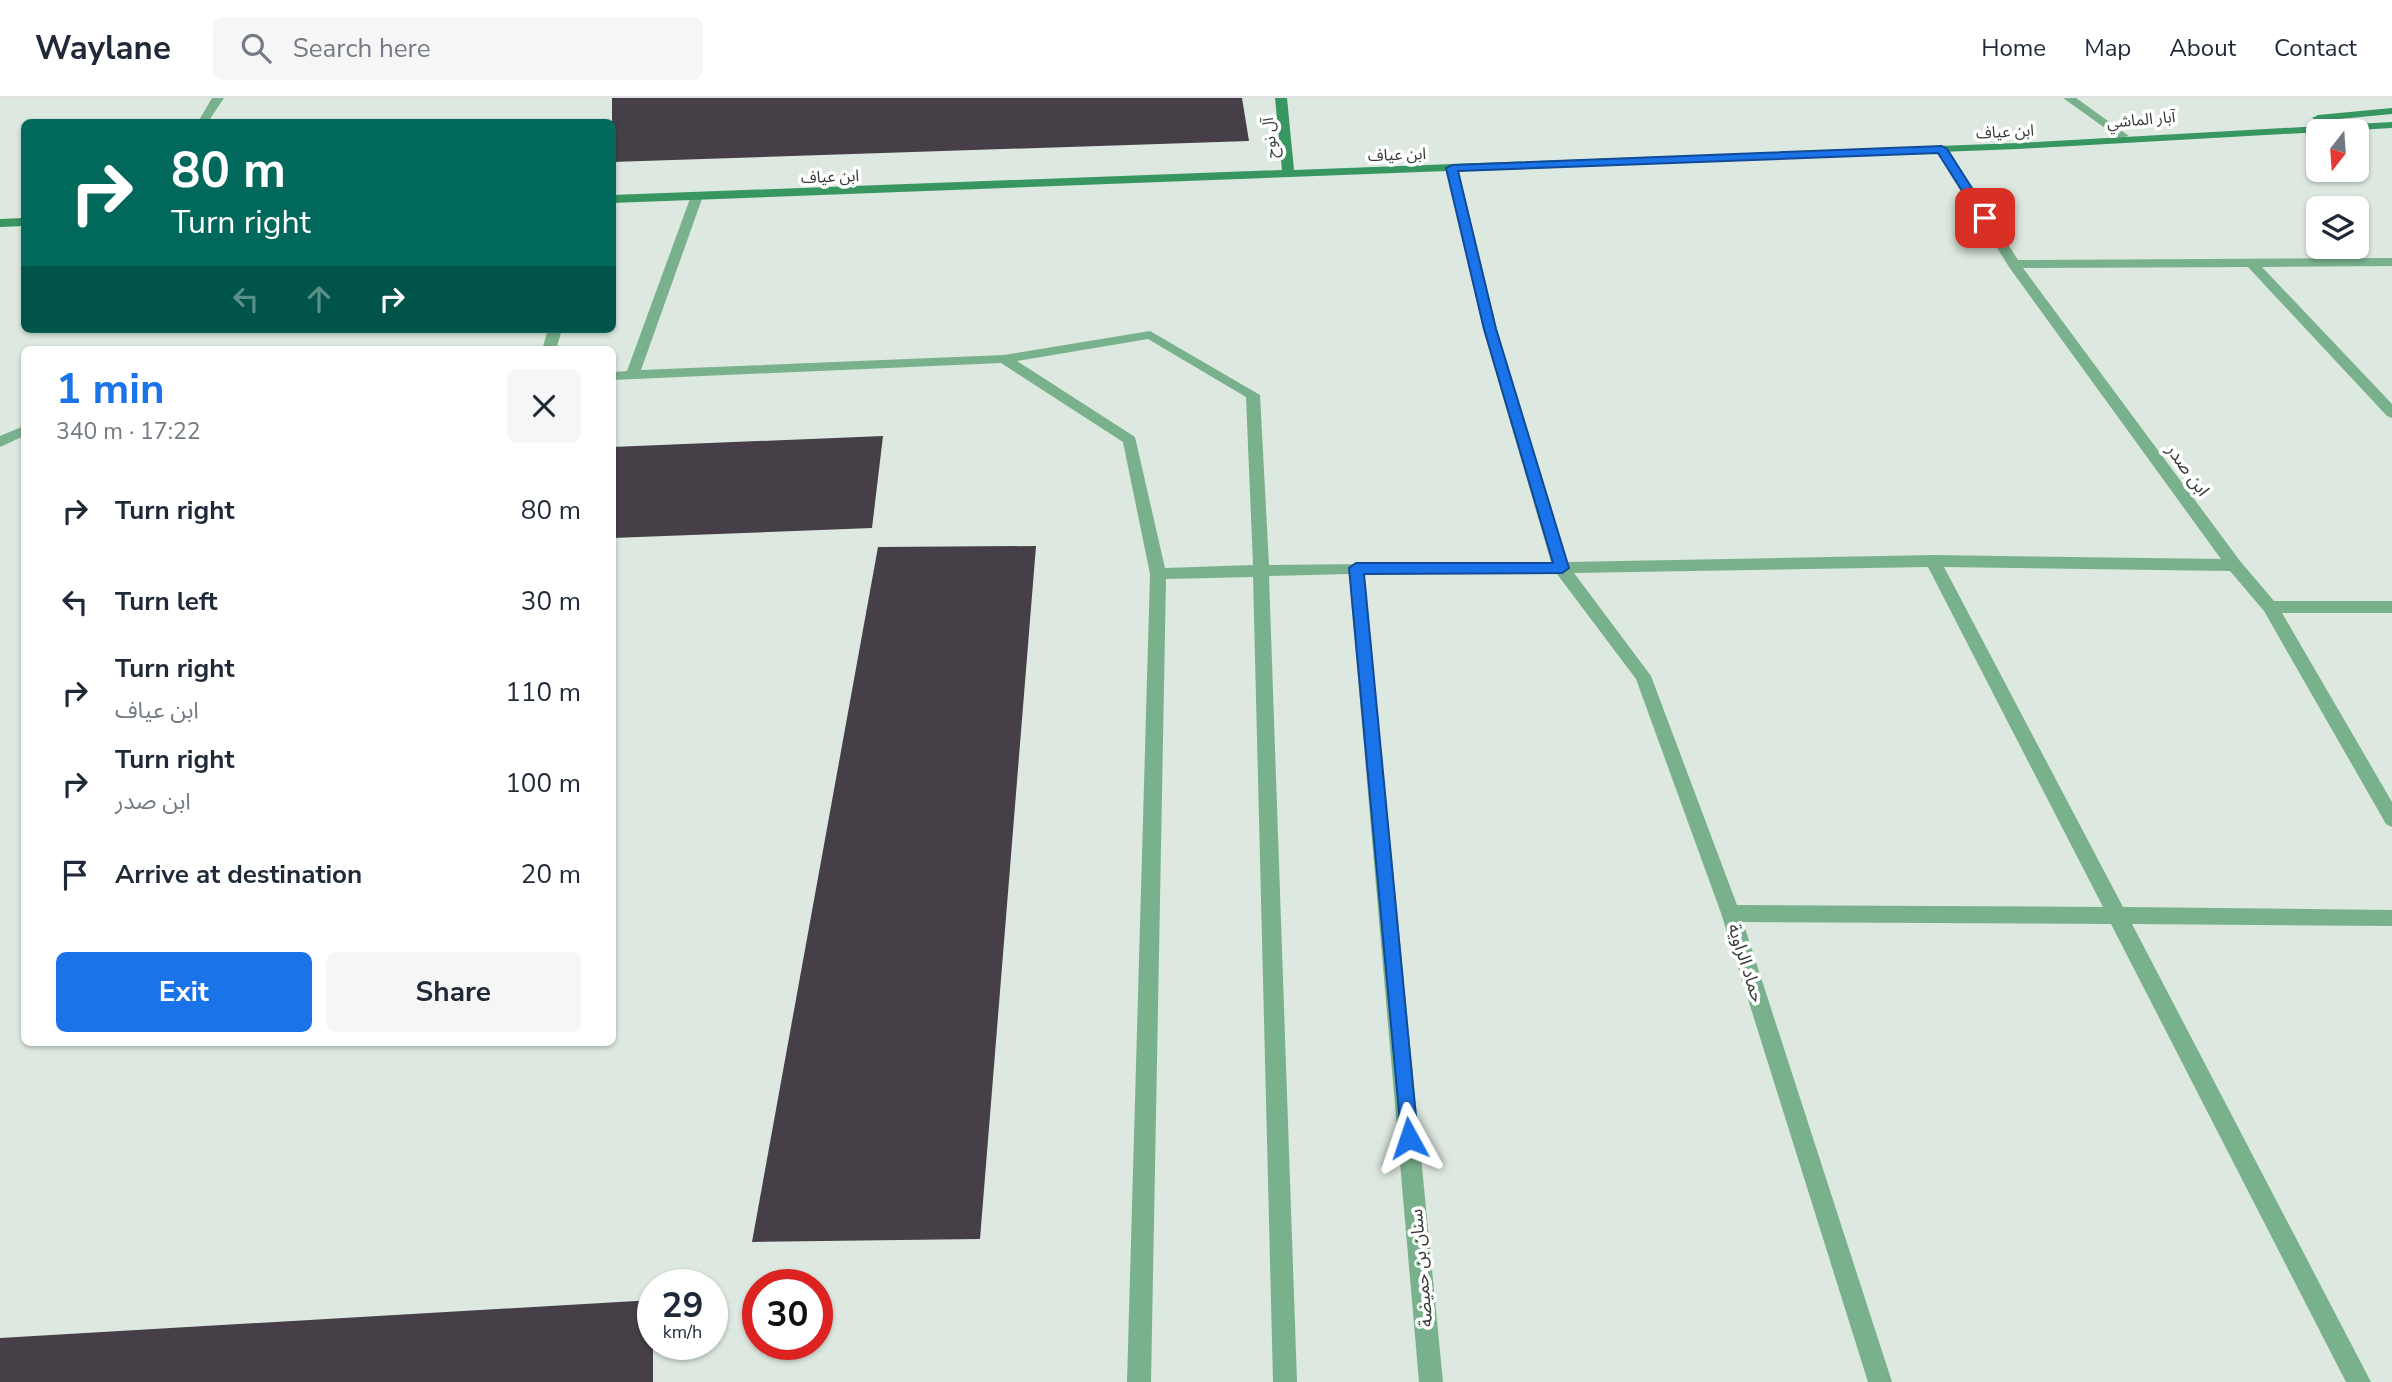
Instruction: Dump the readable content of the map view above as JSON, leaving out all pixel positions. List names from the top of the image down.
{
  "streets": {
    "street": [
      "آبار الماشي",
      "ابن عياف",
      "آل نوح",
      "ابن صدر",
      "حماد الراوية",
      "سنان بن حميضة"
    ]
  },
  "crossings": [
    ["آبار الماشي", "ابن عياف"],
    ["ابن عياف", "آل نوح"],
    ["ابن عياف", "ابن صدر"]
  ],
  "north": "bottom",
  "page": {
    "header": "Waylane",
    "search": "Search here",
    "nav": [
      "Home",
      "Map",
      "About",
      "Contact"
    ],
    "turn": ["80 m", "Turn right"],
    "heading": ["1 min", "340 m · 17:22"],
    "list": [
      {
        "name": "Turn right",
        "value": "80 m"
      },
      {
        "name": "Turn left",
        "value": "30 m"
      },
      {
        "name": "Turn right",
        "note": "ابن عياف",
        "value": "110 m"
      },
      {
        "name": "Turn right",
        "note": "ابن صدر",
        "value": "100 m"
      },
      {
        "name": "Arrive at destination",
        "value": "20 m"
      }
    ],
    "buttons": ["Exit", "Share"],
    "speed": "29 km/h",
    "limit": "30"
  }
}
